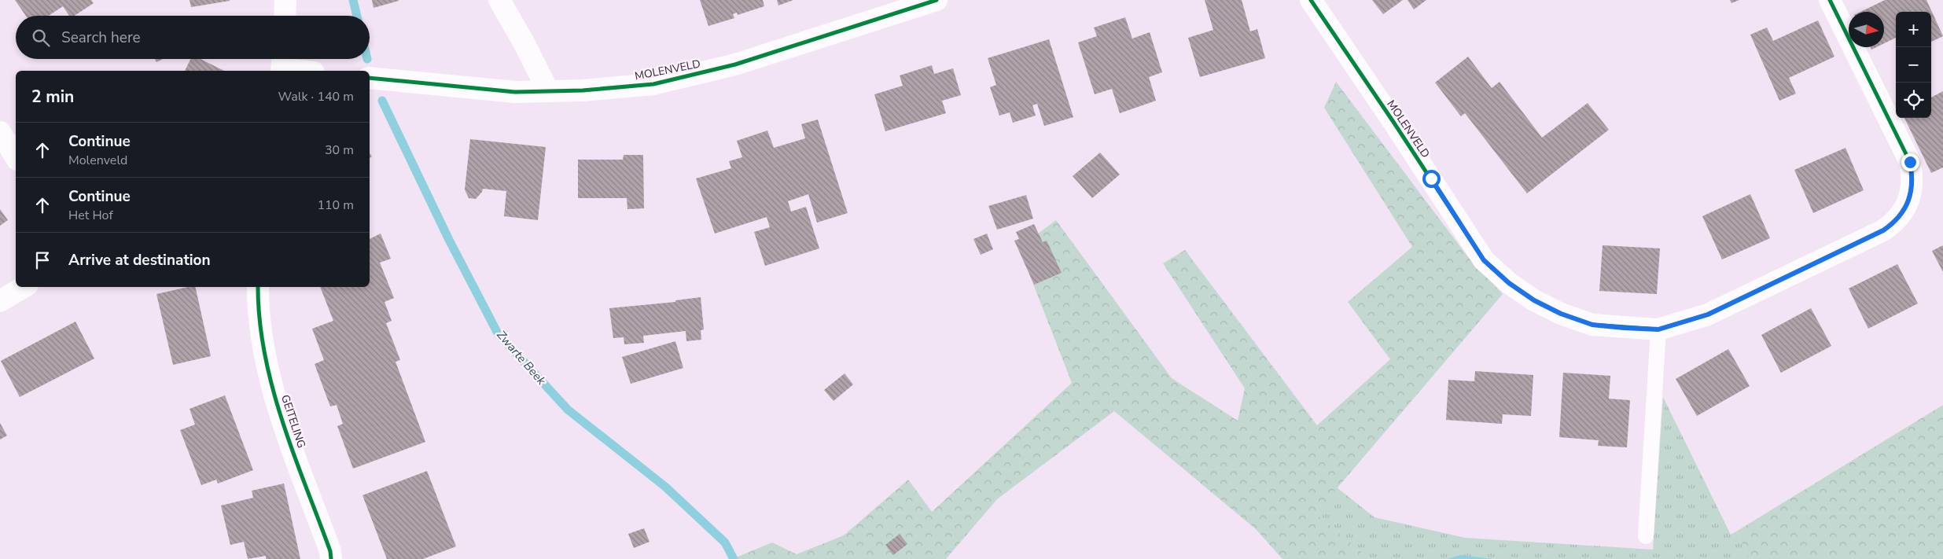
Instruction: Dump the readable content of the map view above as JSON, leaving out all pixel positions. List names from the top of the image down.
{
  "streets": {
    "street": ["MOLENVELD", "GEITELING"]
  },
  "water": ["Zwarte Beek"],
  "north": "right",
  "page": {
    "map_buttons": ["+", "−"],
    "search": "Search here",
    "heading": ["2 min", "Walk · 140 m"],
    "list": [
      ["Continue", "Molenveld", "30 m"],
      ["Continue", "Het Hof", "110 m"],
      "Arrive at destination"
    ]
  }
}
